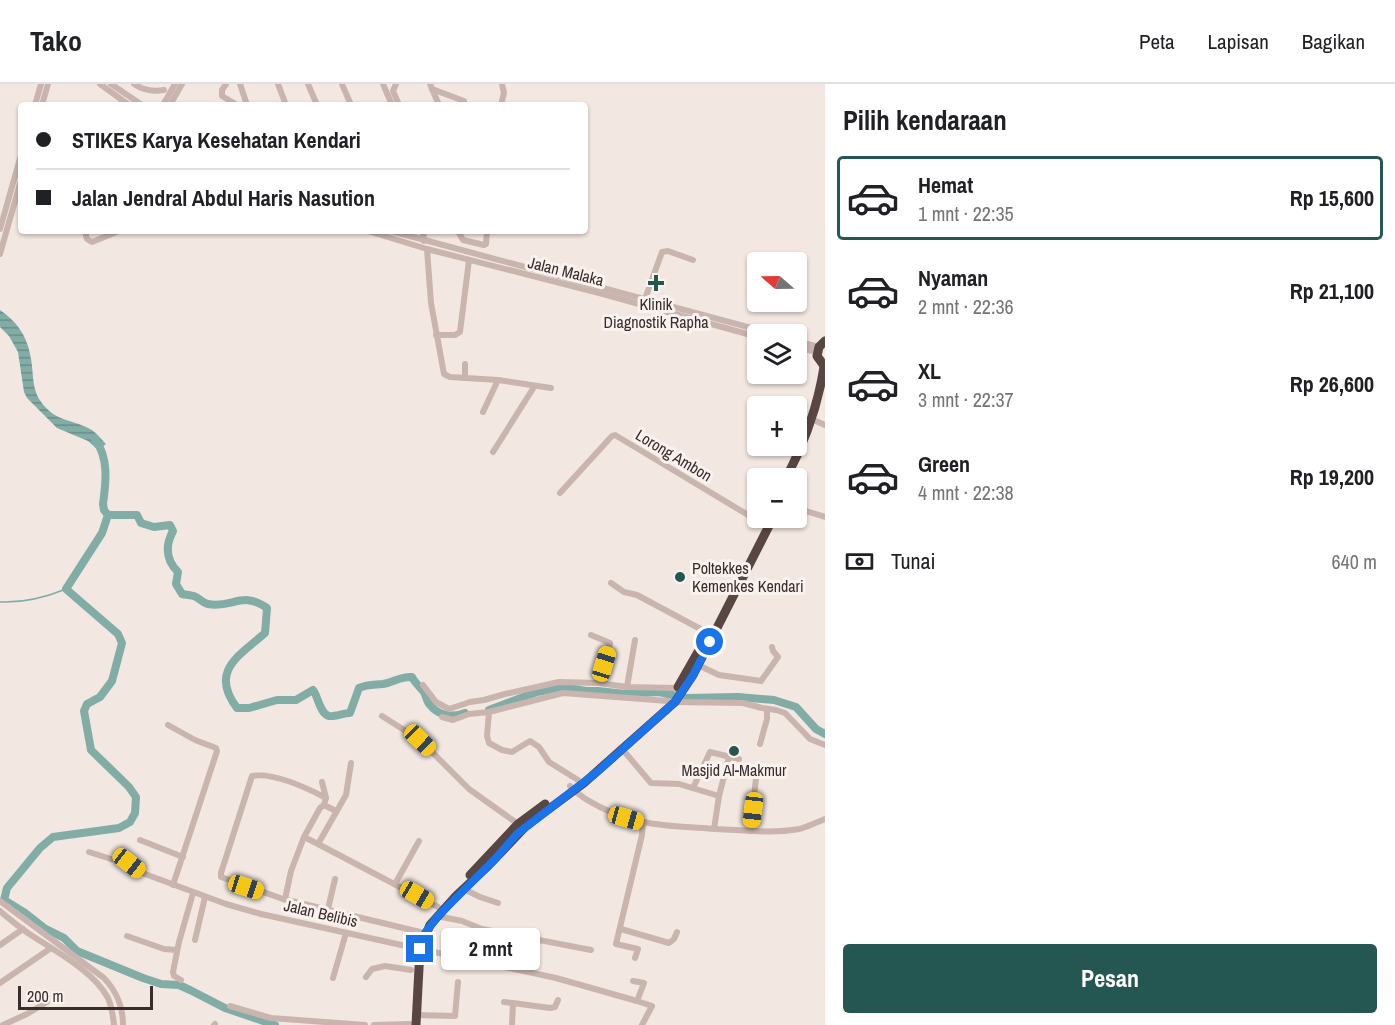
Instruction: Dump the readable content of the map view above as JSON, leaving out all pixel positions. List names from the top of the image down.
{
  "streets": {
    "street": ["Jalan Malaka", "Lorong Ambon", "Jalan Belibis"]
  },
  "places": {
    "health": ["Klinik Diagnostik Rapha"],
    "other": ["Poltekkes Kemenkes Kendari", "Masjid Al-Makmur"]
  },
  "scale_bar": "200 m",
  "north": "left",
  "page": {
    "header": "Tako",
    "nav": ["Peta", "Lapisan", "Bagikan"],
    "heading": "Pilih kendaraan",
    "banner": ["STIKES Karya Kesehatan Kendari", "Jalan Jendral Abdul Haris Nasution"],
    "list": [
      {
        "name": "Hemat",
        "note": "1 mnt · 22:35",
        "value": "Rp 15,600"
      },
      {
        "name": "Nyaman",
        "note": "2 mnt · 22:36",
        "value": "Rp 21,100"
      },
      {
        "name": "XL",
        "note": "3 mnt · 22:37",
        "value": "Rp 26,600"
      },
      {
        "name": "Green",
        "note": "4 mnt · 22:38",
        "value": "Rp 19,200"
      }
    ],
    "map_buttons": ["+", "−"],
    "pay": ["Tunai", "640 m"],
    "bubble": "2 mnt",
    "buttons": "Pesan",
    "scale": "200 m"
  }
}
